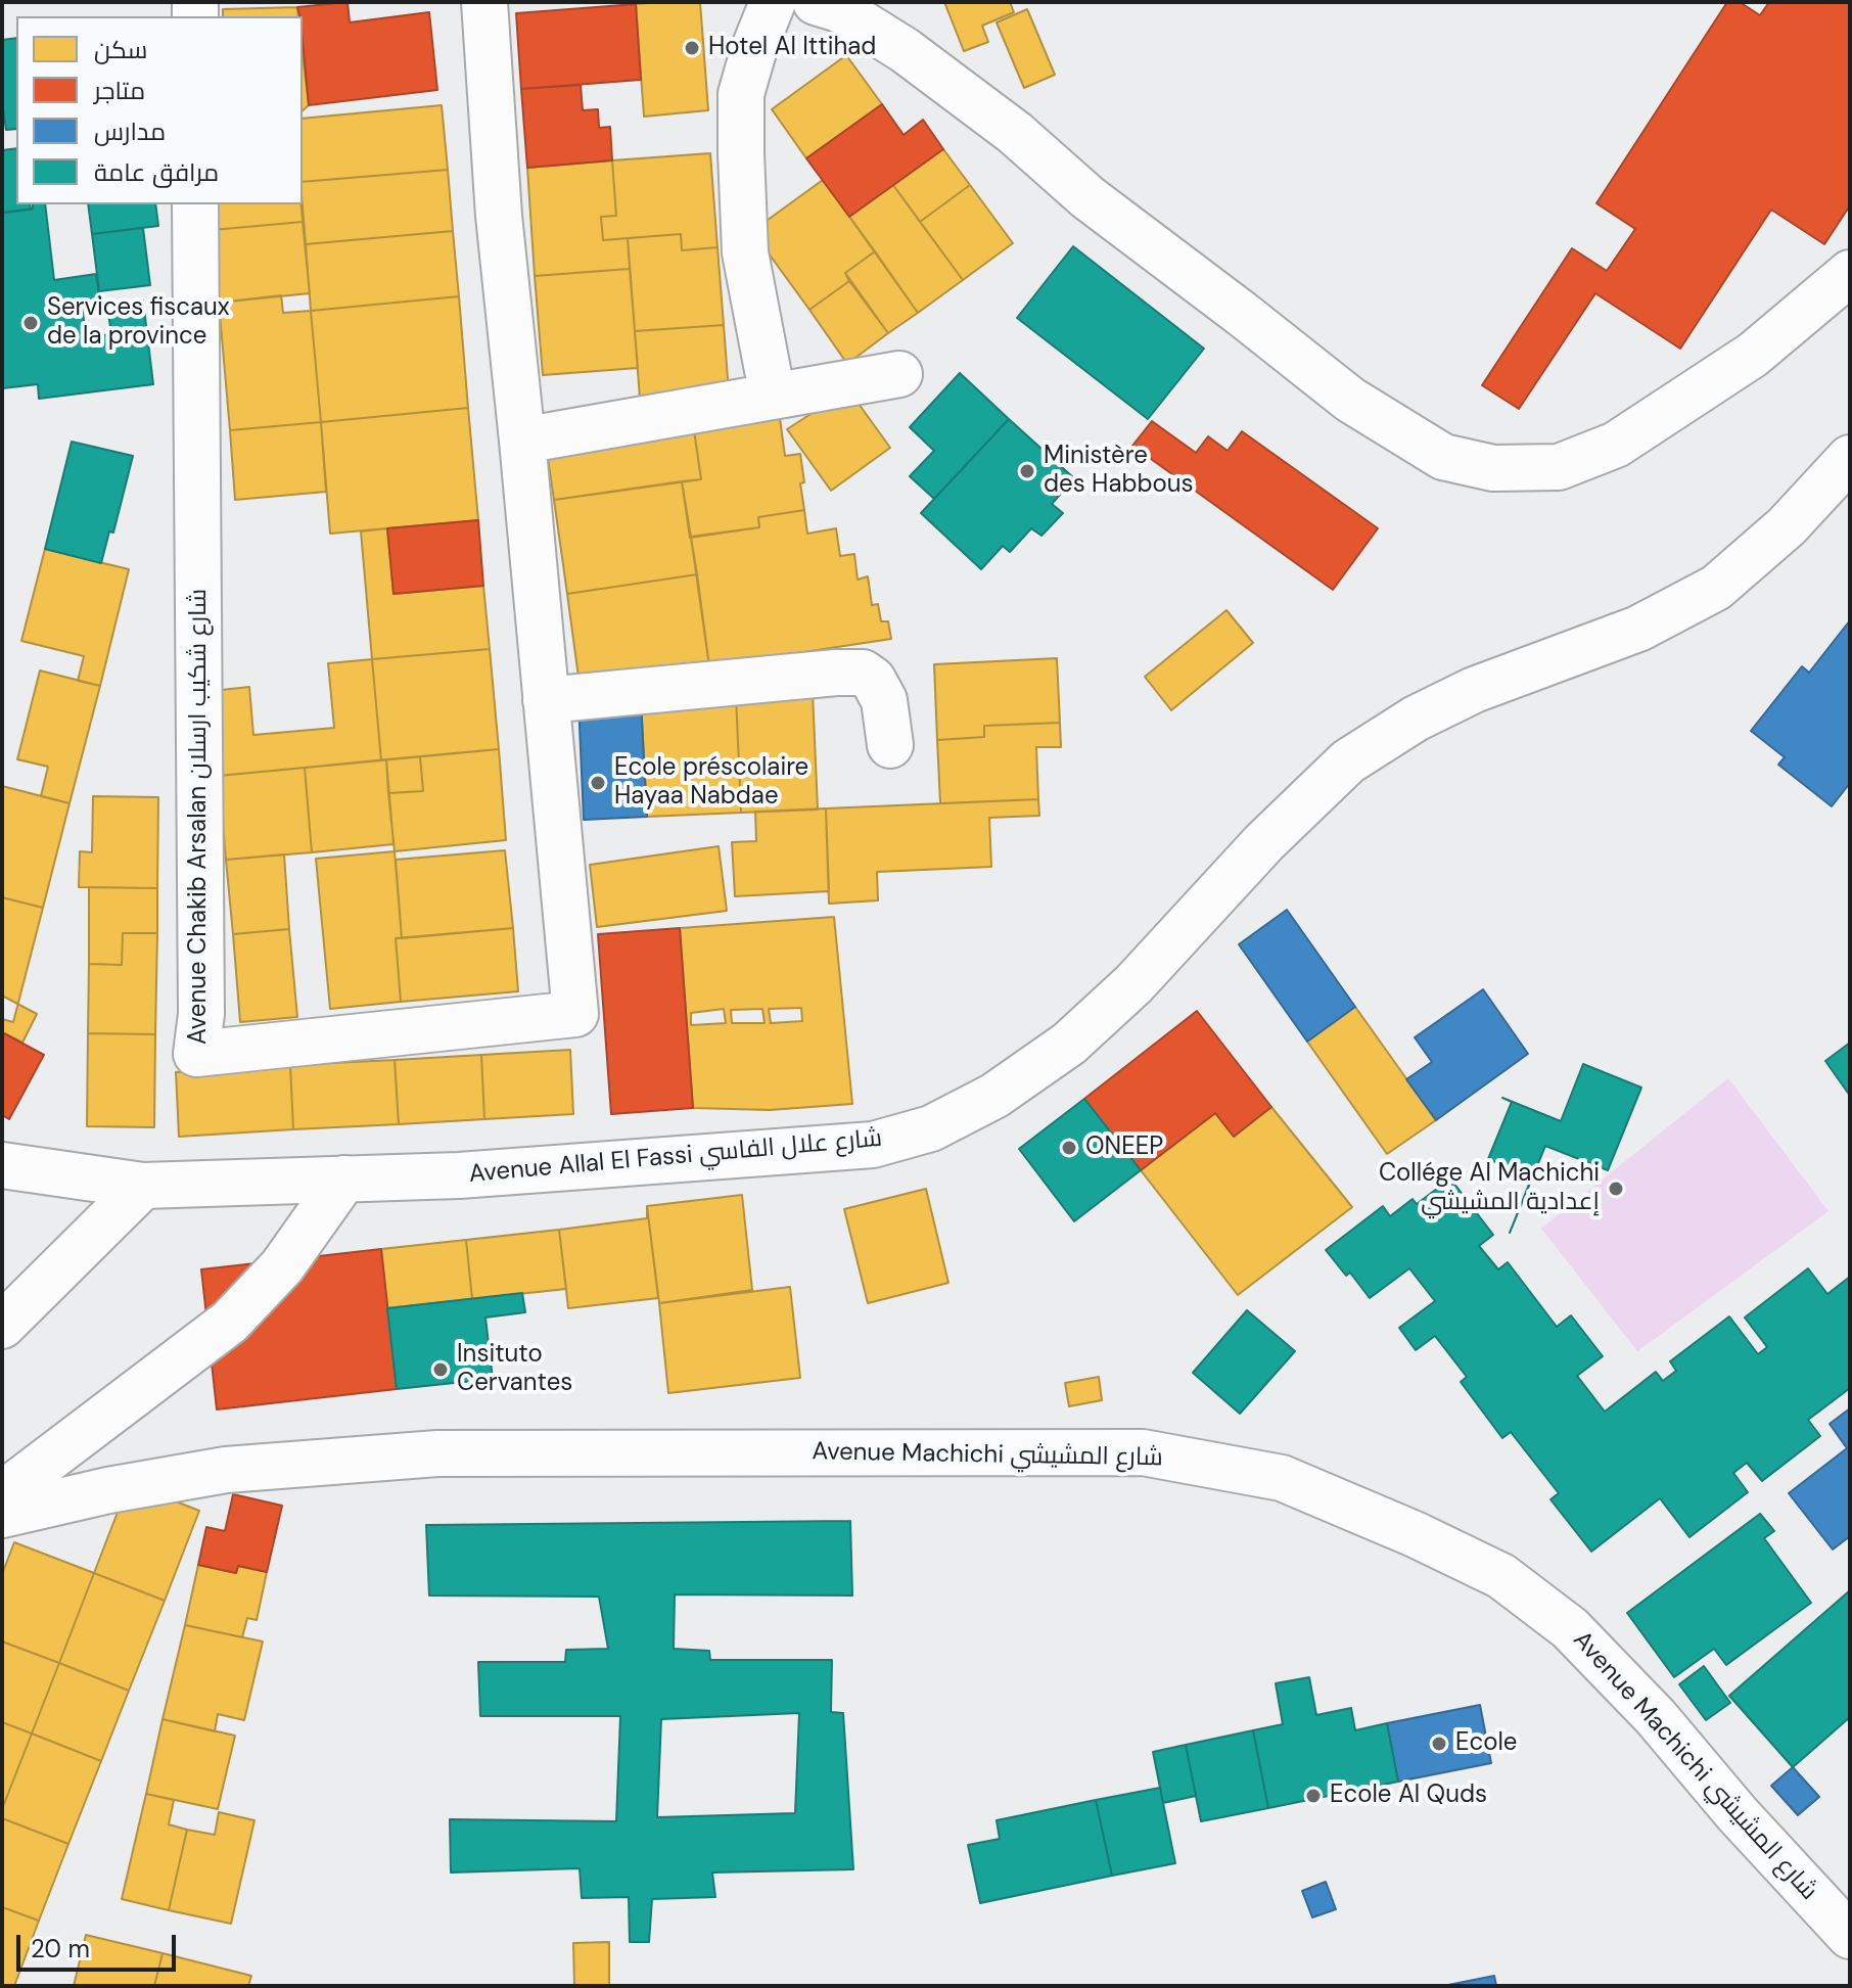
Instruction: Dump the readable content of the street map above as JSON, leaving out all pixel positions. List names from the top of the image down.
{
  "streets": {
    "street": ["Avenue Chakib Arsalan شارع شكيب ارسلان", "Avenue Allal El Fassi شارع علال الفاسي", "Avenue Machichi شارع المشيشي"]
  },
  "places": [
    "Hotel Al Ittihad",
    "Services fiscaux de la province",
    "Ministère des Habbous",
    "Ecole préscolaire Hayaa Nabdae",
    "ONEEP",
    "Collége Al Machichi إعدادية المشيشي",
    "Insituto Cervantes",
    "Ecole",
    "Ecole Al Quds"
  ],
  "legend": [
    "سكن",
    "متاجر",
    "مدارس",
    "مرافق عامة"
  ],
  "scale_bar": "20 m"
}
